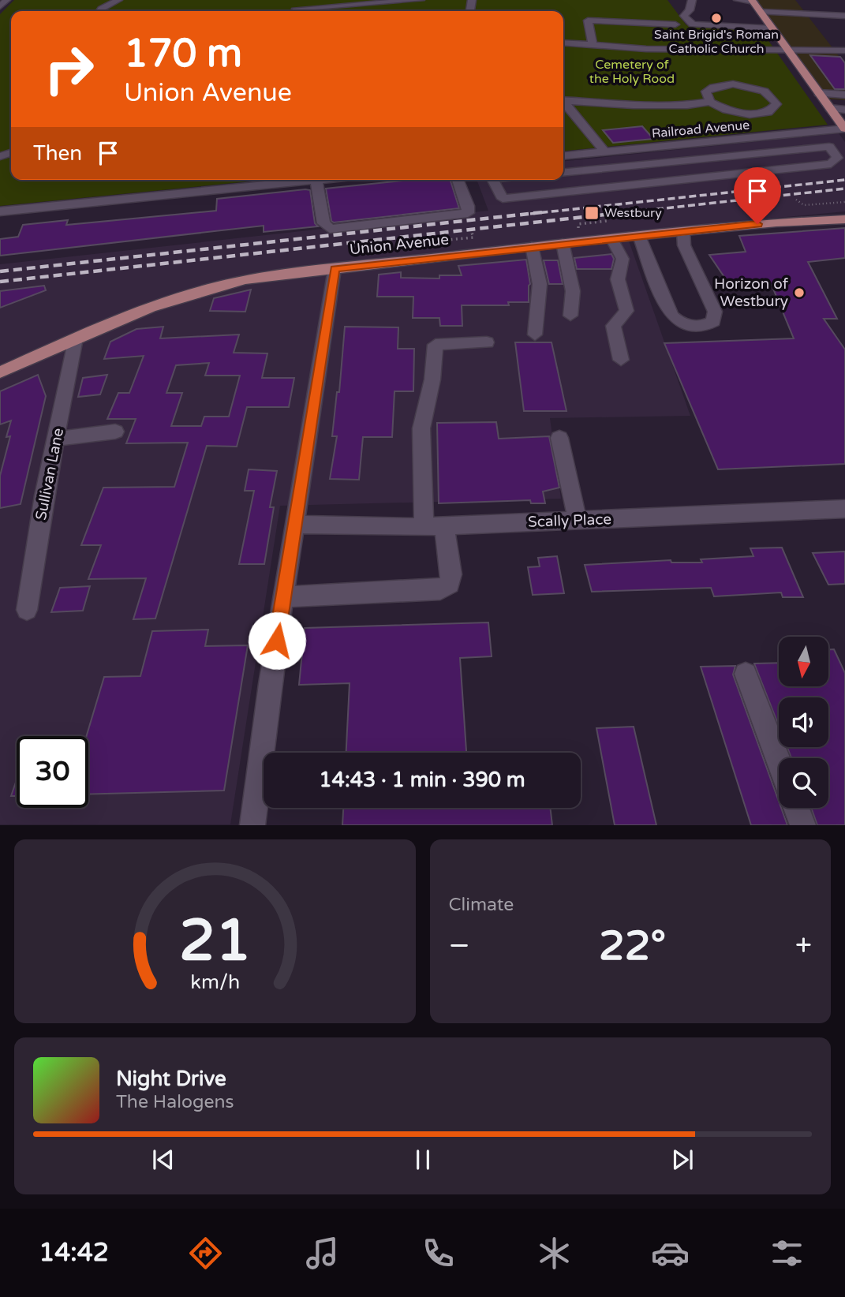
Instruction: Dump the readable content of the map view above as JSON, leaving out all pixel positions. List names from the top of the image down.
{
  "streets": {
    "main road": ["Union Avenue"],
    "street": ["Railroad Avenue", "Sullivan Lane", "Scally Place"]
  },
  "crossings": [
    ["Union Avenue", "Sullivan Lane"]
  ],
  "parks": ["Cemetery of the Holy Rood"],
  "places": {
    "other": ["Saint Brigid's Roman Catholic Church", "Horizon of Westbury"],
    "transit": ["Westbury"]
  },
  "north": "bottom",
  "page": {
    "turn": ["170 m", "Union Avenue"],
    "then": "Then",
    "limit": "30",
    "trip": "14:43 · 1 min · 390 m",
    "tile": "Climate",
    "heat": ["−", "22°", "+"],
    "song": ["Night Drive", "The Halogens"],
    "tabs": "14:42",
    "gauge": ["21", "km/h"]
  }
}
